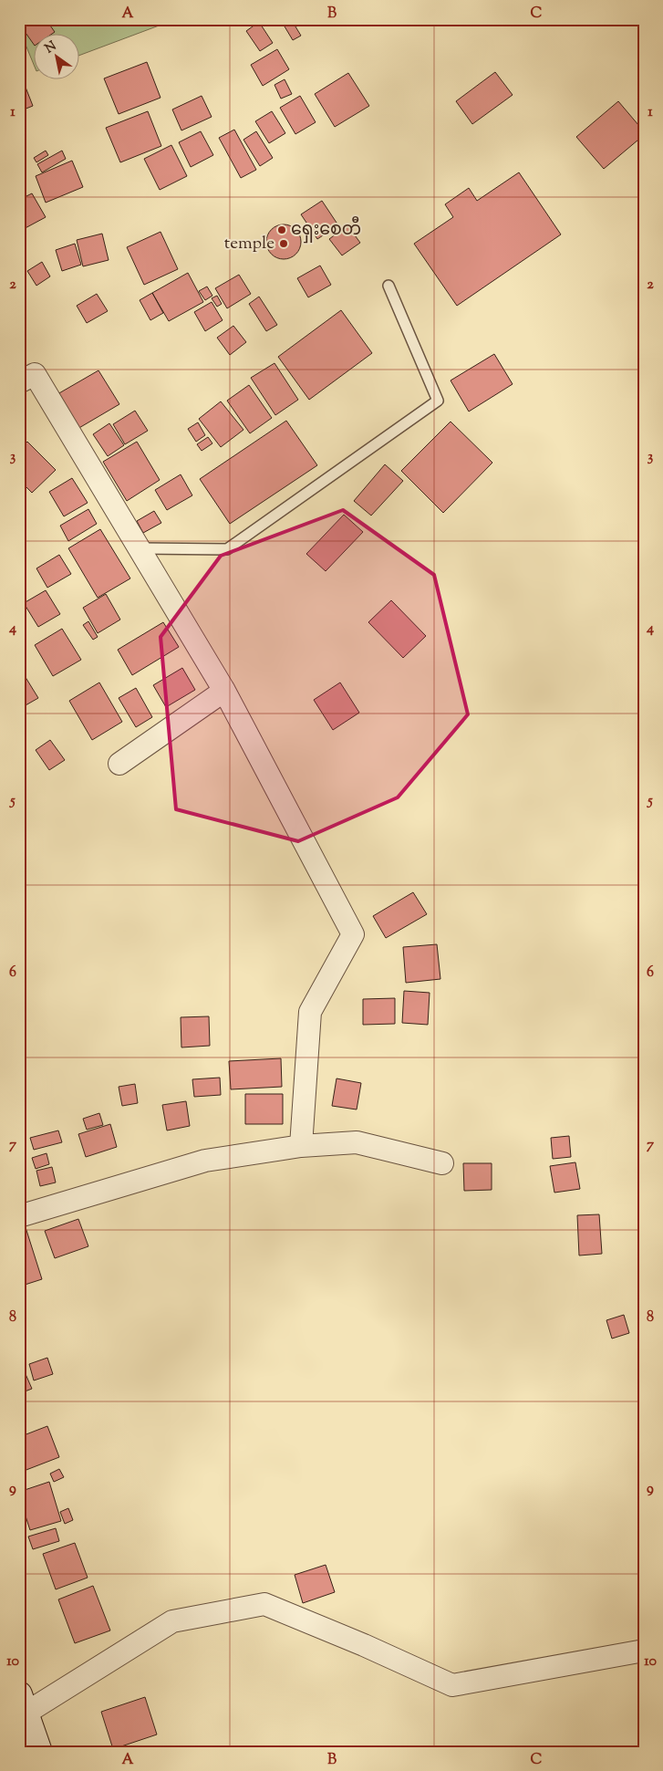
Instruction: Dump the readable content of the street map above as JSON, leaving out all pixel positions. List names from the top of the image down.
{
  "places": ["ရှေးစေတီ", "temple"],
  "north": "top left",
  "grid": {
    "columns": ["A", "B", "C"],
    "rows": [
      "1",
      "2",
      "3",
      "4",
      "5",
      "6",
      "7",
      "8",
      "9",
      "10"
    ]
  }
}
